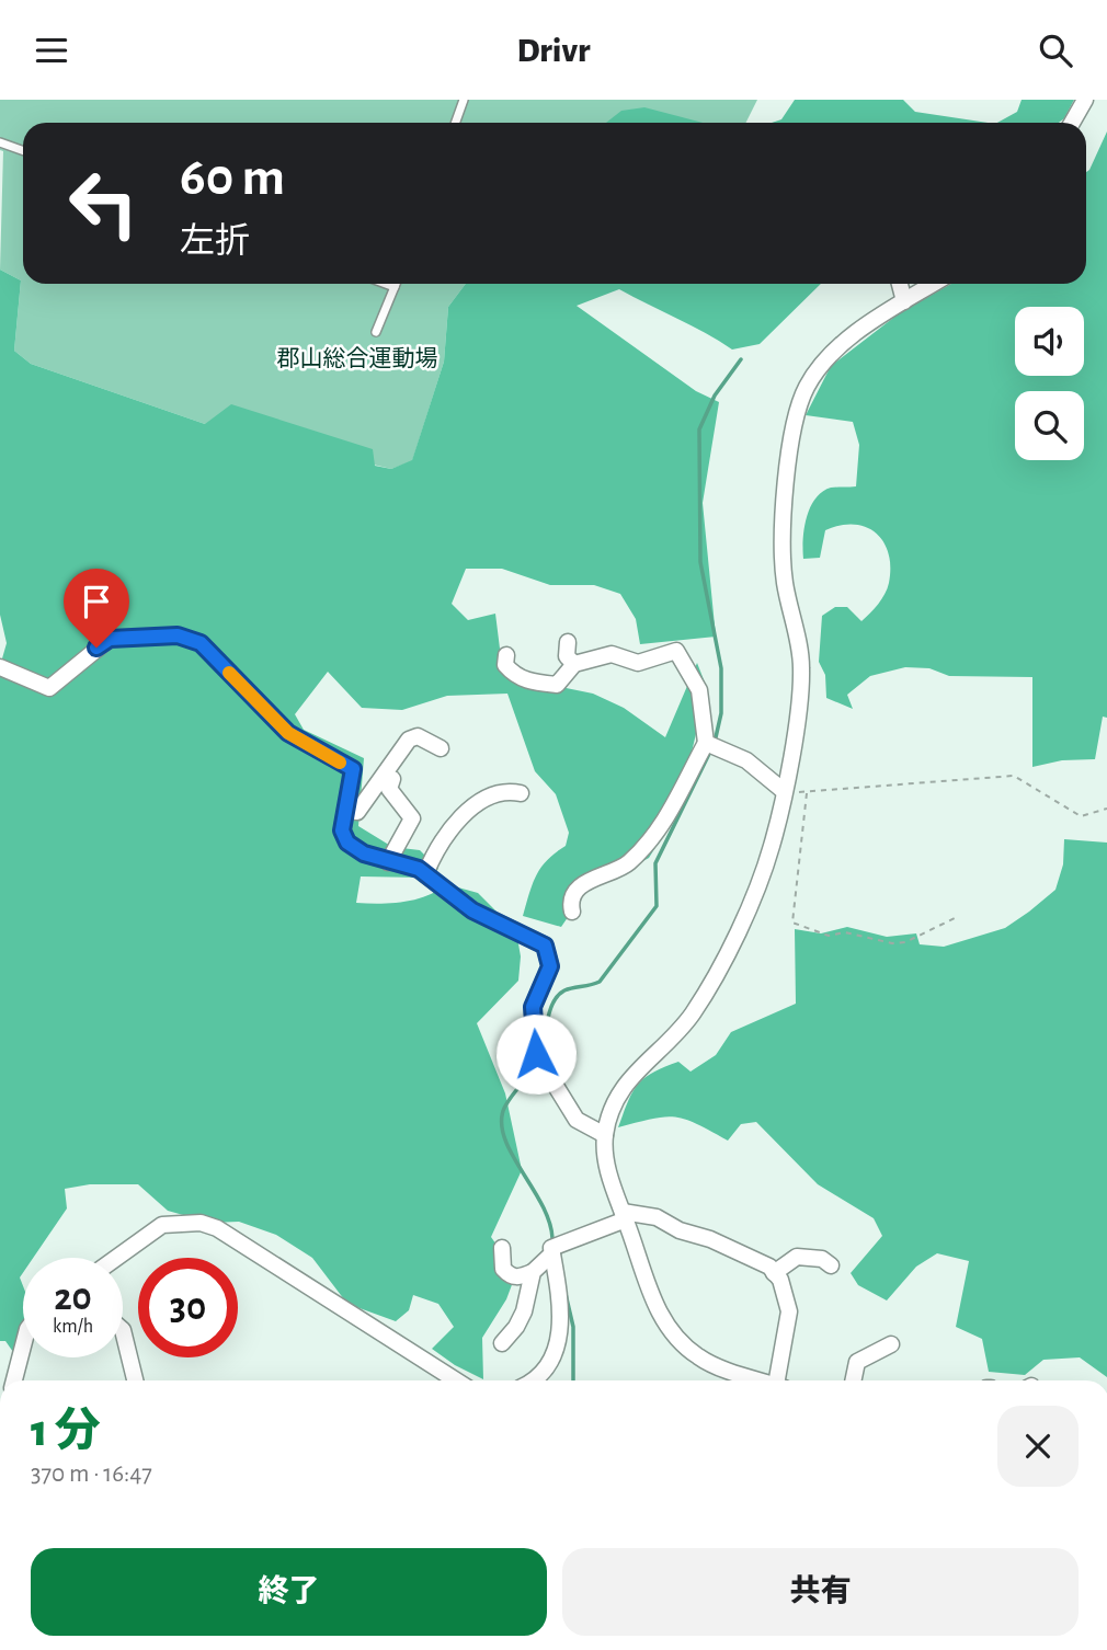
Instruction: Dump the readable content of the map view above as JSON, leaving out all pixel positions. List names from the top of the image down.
{
  "parks": ["郡山総合運動場"],
  "page": {
    "header": "Drivr",
    "turn": ["60 m", "左折"],
    "speed": "20 km/h",
    "limit": "30",
    "heading": ["1 分", "370 m · 16:47"],
    "buttons": ["終了", "共有"]
  }
}
